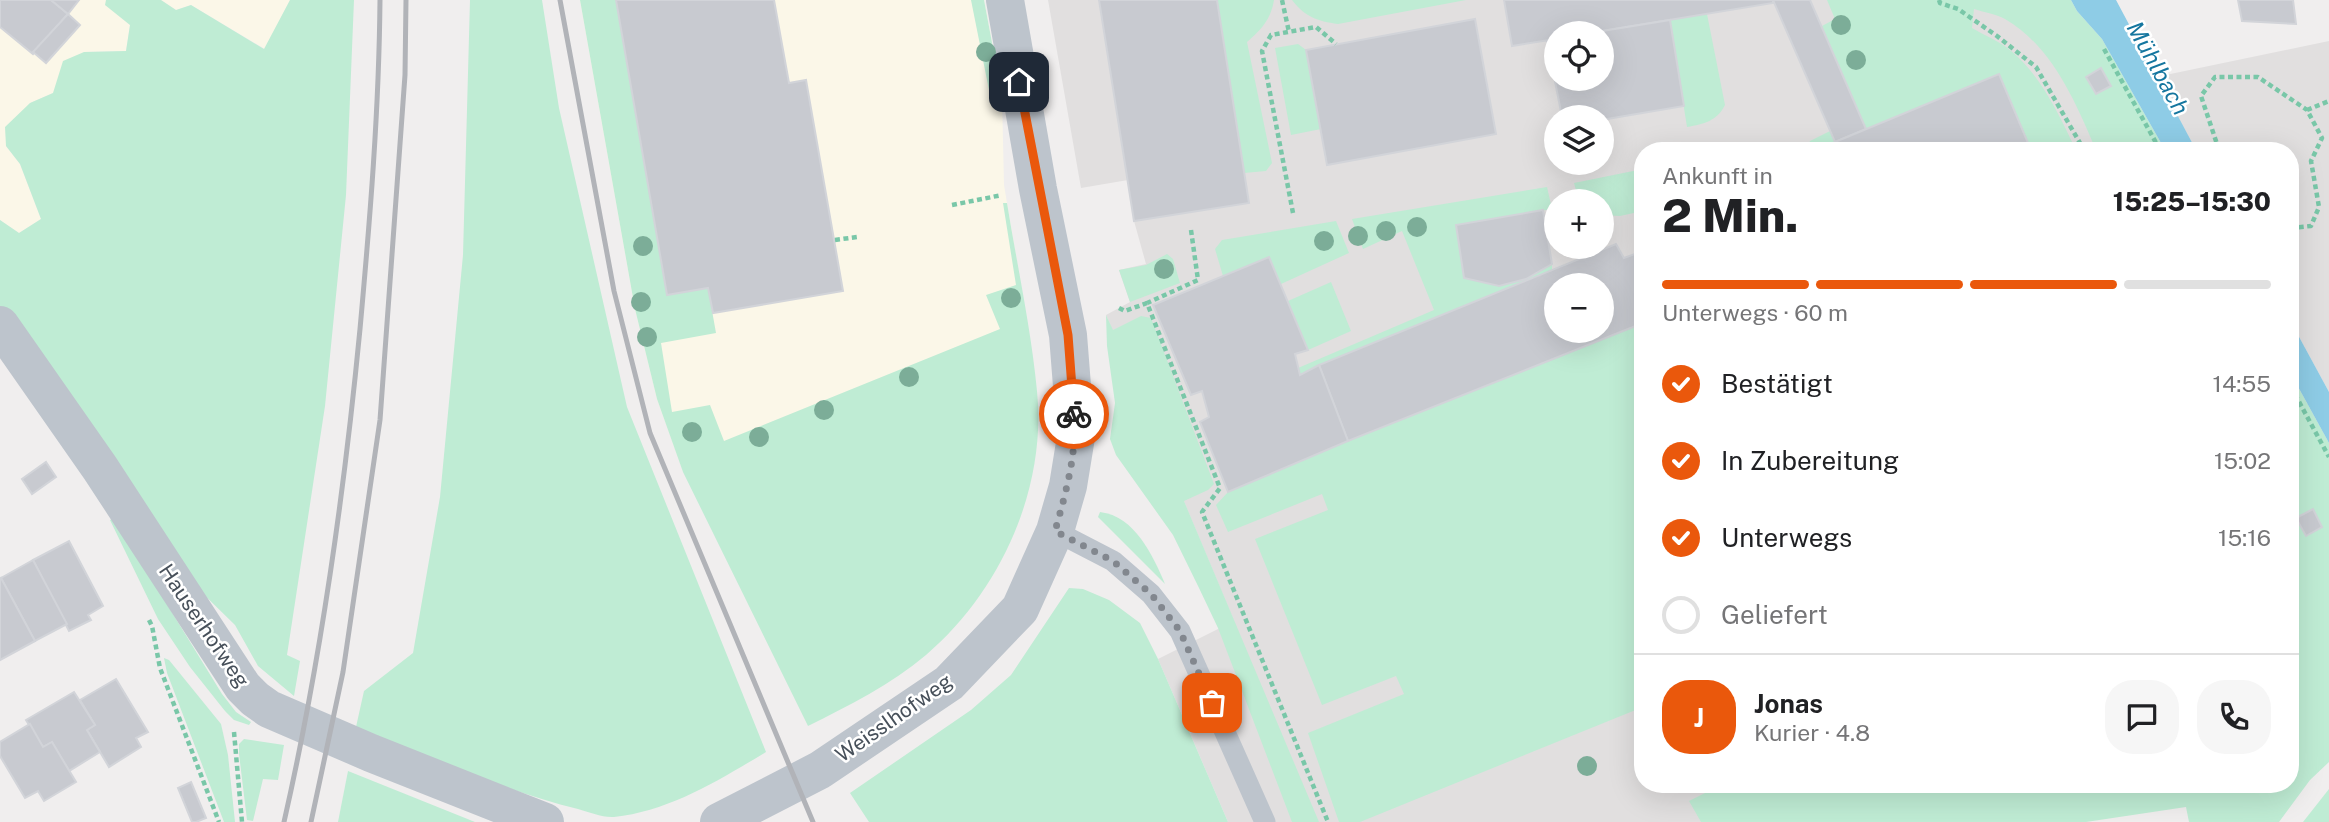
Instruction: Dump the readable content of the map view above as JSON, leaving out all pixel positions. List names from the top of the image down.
{
  "streets": {
    "street": ["Hauserhofweg", "Weisslhofweg"]
  },
  "water": ["Mühlbach"],
  "page": {
    "map_buttons": ["+", "−"],
    "heading": ["2 Min.", "Ankunft in", "15:25–15:30"],
    "panel": ["Jonas", "Kurier · 4.8"],
    "bar": "Unterwegs · 60 m",
    "list": [
      ["Bestätigt", "14:55"],
      ["In Zubereitung", "15:02"],
      ["Unterwegs", "15:16"],
      "Geliefert"
    ],
    "round": "J"
  }
}
